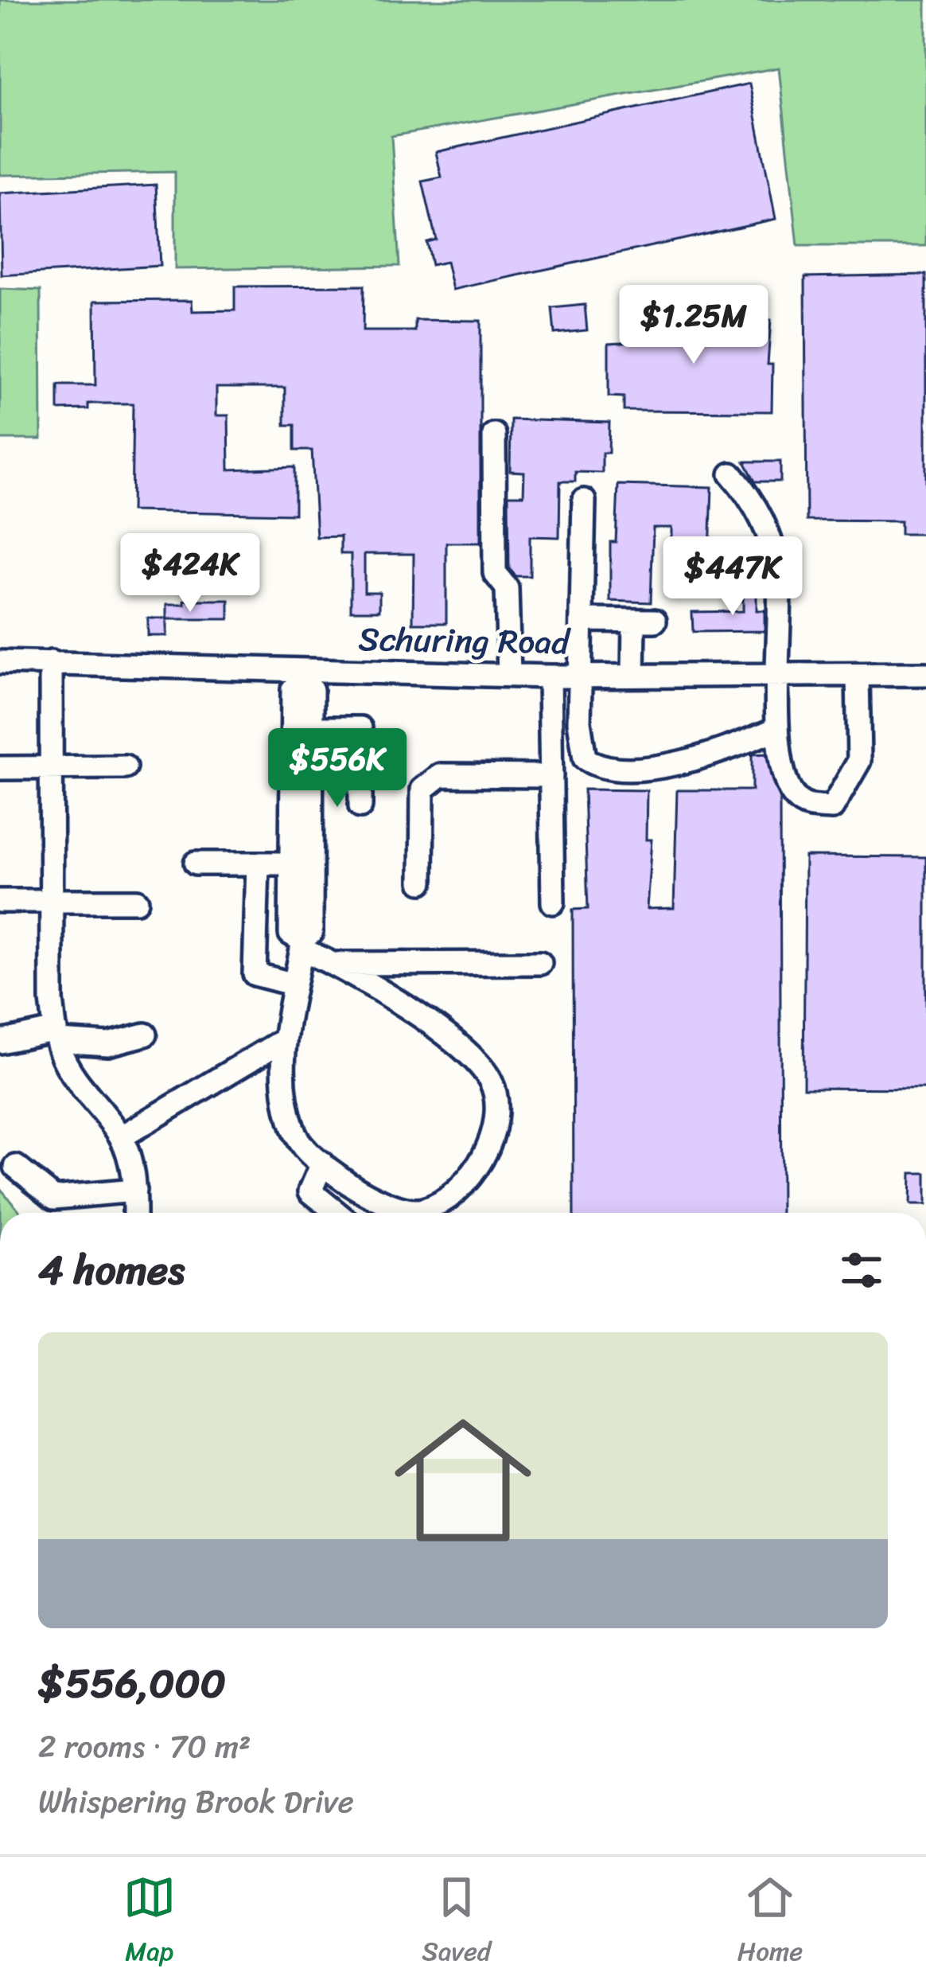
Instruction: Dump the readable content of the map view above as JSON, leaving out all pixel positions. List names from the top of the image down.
{
  "streets": {
    "street": ["Schuring Road"]
  },
  "page": {
    "price": [
      "$1.25M",
      "$424K",
      "$447K",
      "$556K"
    ],
    "heading": "4 homes",
    "list": [
      {
        "name": "$556,000",
        "note": "2 rooms · 70 m² · Whispering Brook Drive"
      }
    ],
    "tabs": ["Map", "Saved", "Home"]
  }
}
